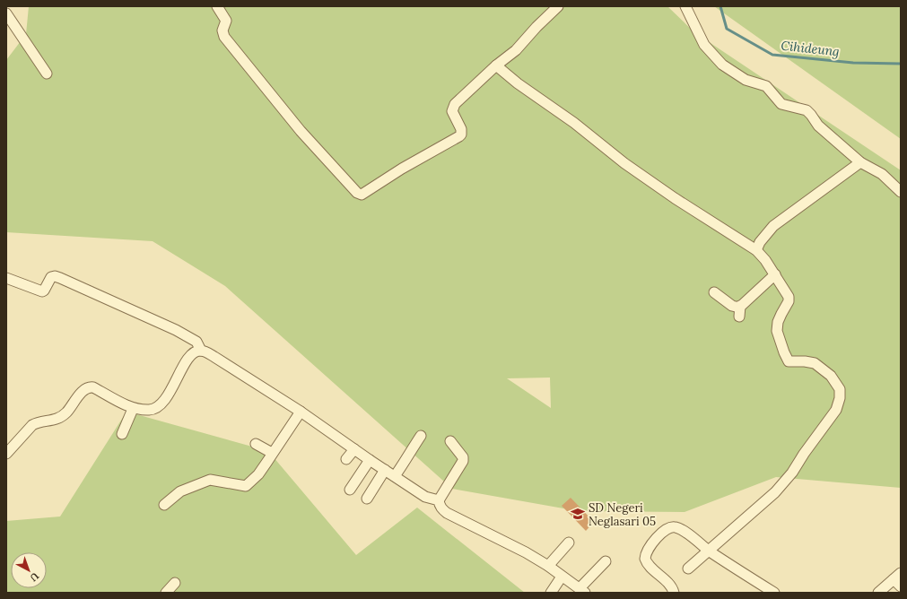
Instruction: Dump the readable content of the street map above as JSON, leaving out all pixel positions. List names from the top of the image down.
{
  "water": ["Cihideung"],
  "places": {
    "school or university": ["SD Negeri Neglasari 05"]
  },
  "north": "bottom right"
}
